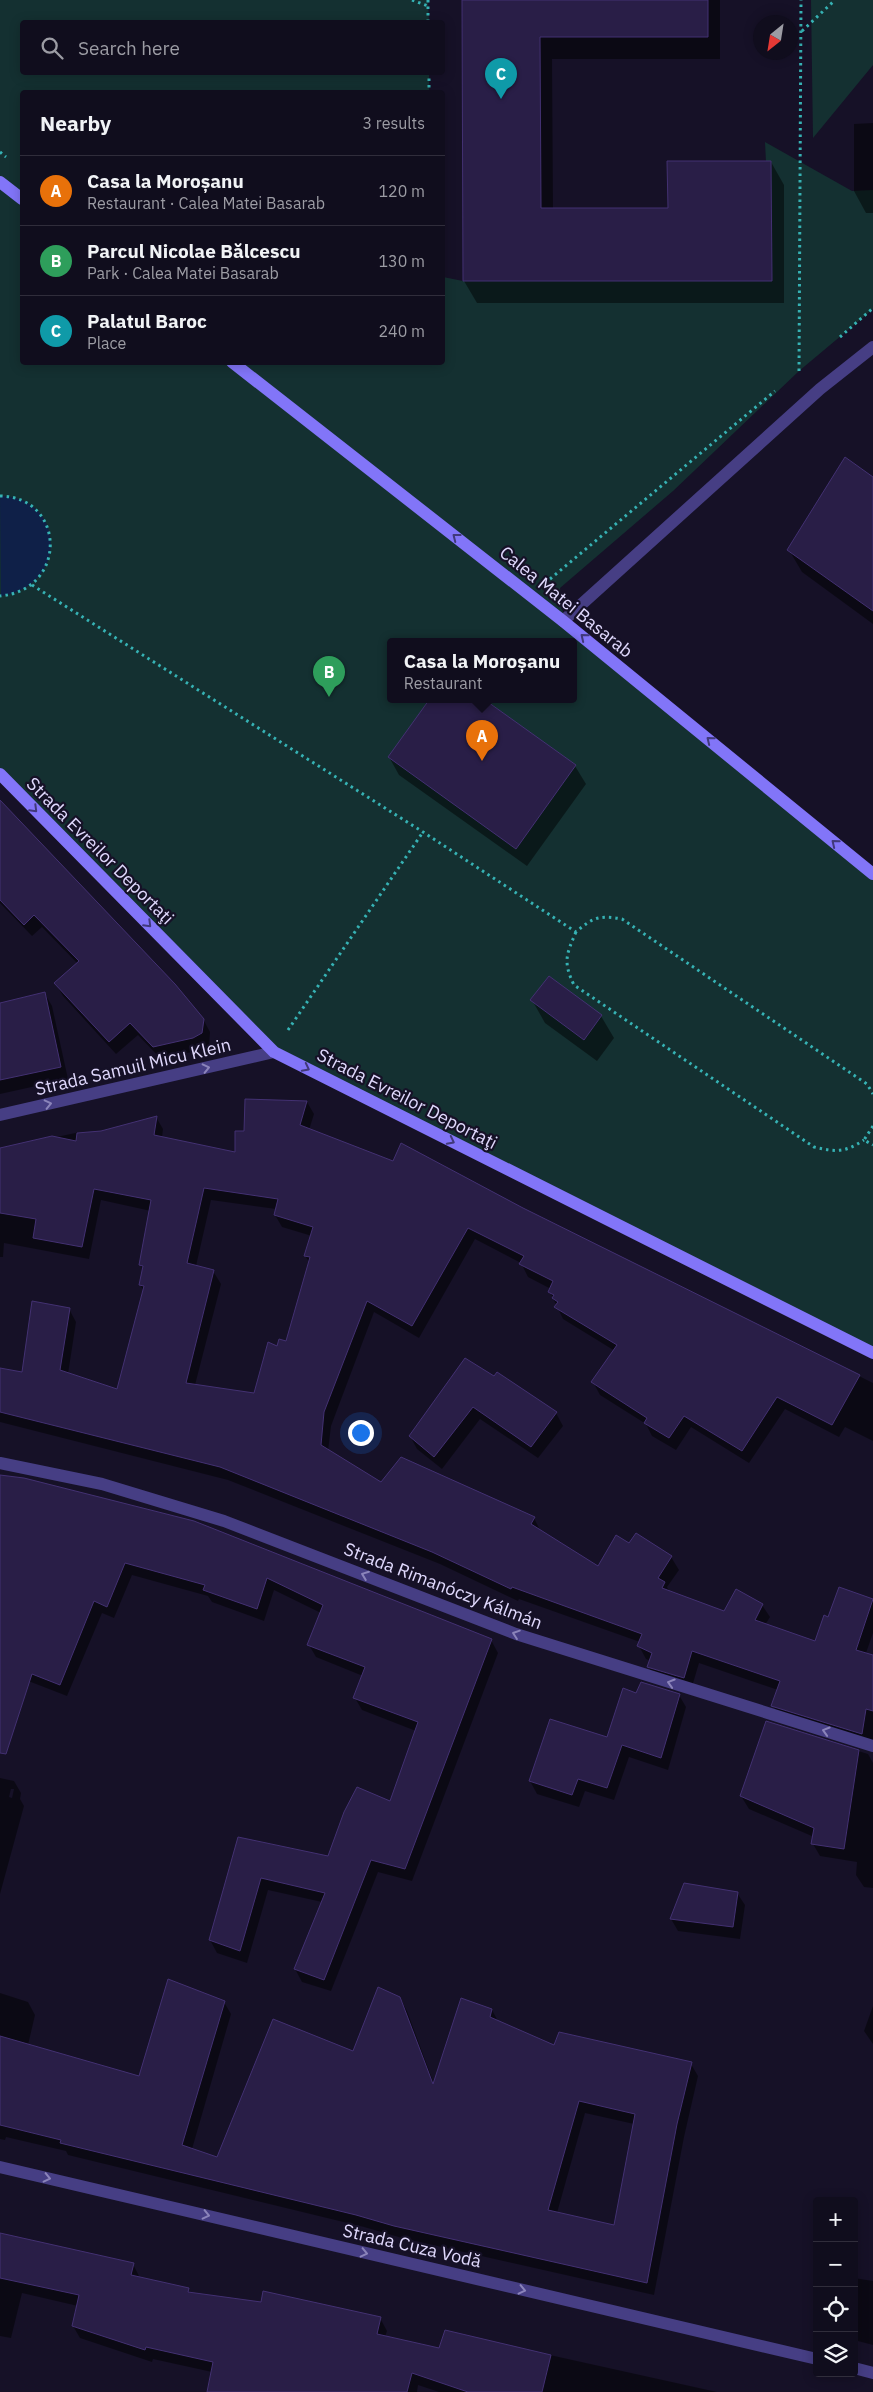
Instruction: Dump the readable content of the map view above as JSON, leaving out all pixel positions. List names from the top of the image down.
{
  "streets": {
    "main road": ["Calea Matei Basarab", "Strada Evreilor Deportaţi"],
    "street": ["Strada Samuil Micu Klein", "Strada Rimanóczy Kálmán", "Strada Cuza Vodă"]
  },
  "crossings": [
    ["Strada Evreilor Deportaţi", "Strada Samuil Micu Klein"]
  ],
  "one_way": [
    "Calea Matei Basarab",
    "Strada Evreilor Deportaţi",
    "Strada Samuil Micu Klein",
    "Strada Rimanóczy Kálmán",
    "Strada Cuza Vodă"
  ],
  "north": "bottom left",
  "page": {
    "search": "Search here",
    "pins": ["C", "B", "A"],
    "heading": ["Nearby", "3 results"],
    "list": [
      {
        "mark": "A",
        "name": "Casa la Moroșanu",
        "note": "Restaurant · Calea Matei Basarab",
        "value": "120 m"
      },
      {
        "mark": "B",
        "name": "Parcul Nicolae Bălcescu",
        "note": "Park · Calea Matei Basarab",
        "value": "130 m"
      },
      {
        "mark": "C",
        "name": "Palatul Baroc",
        "note": "Place",
        "value": "240 m"
      }
    ],
    "popup": ["Casa la Moroșanu", "Restaurant"],
    "map_buttons": ["+", "−"]
  }
}
